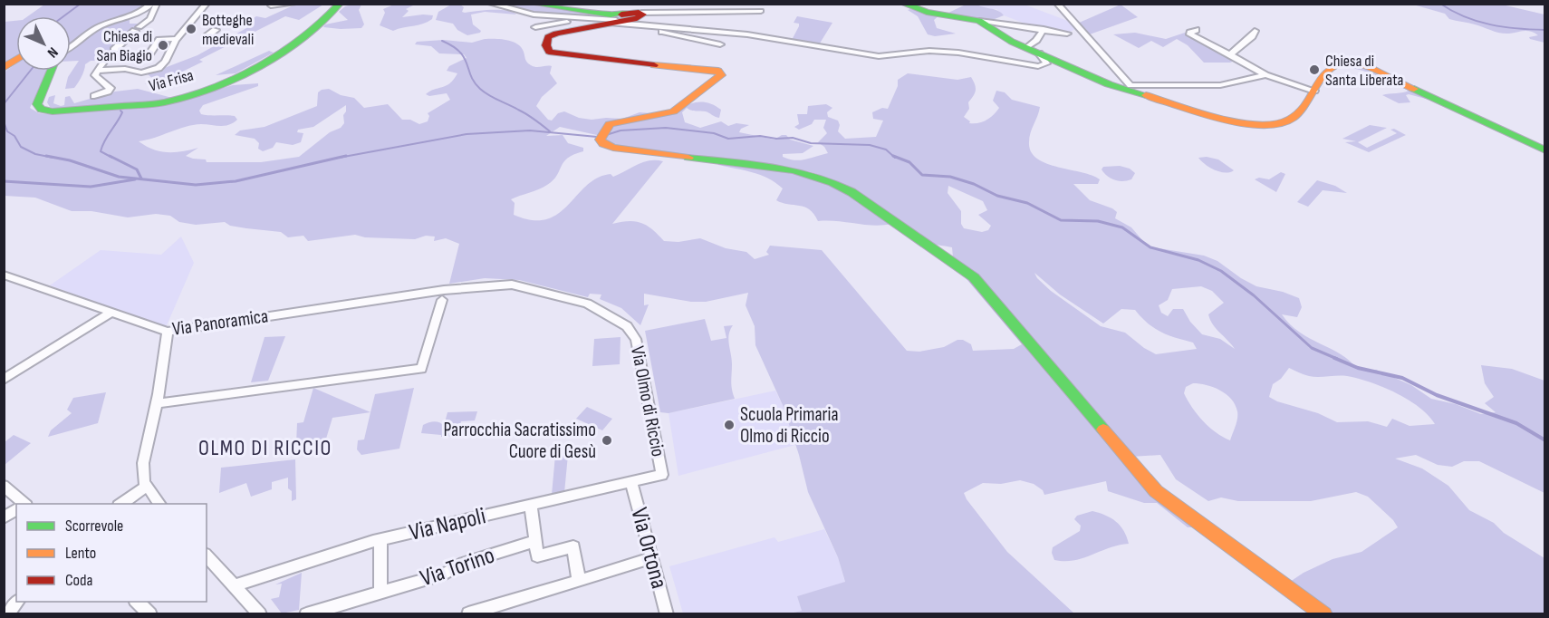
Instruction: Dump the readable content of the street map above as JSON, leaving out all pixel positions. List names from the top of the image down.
{
  "streets": {
    "street": [
      "Via Frisa",
      "Via Panoramica",
      "Via Olmo di Riccio",
      "Via Napoli",
      "Via Ortona",
      "Via Torino"
    ]
  },
  "crossings": [
    ["Via Panoramica", "Via Olmo di Riccio"],
    ["Via Olmo di Riccio", "Via Napoli"],
    ["Via Napoli", "Via Ortona"]
  ],
  "districts": ["OLMO DI RICCIO"],
  "places": [
    "Botteghe medievali",
    "Chiesa di San Biagio",
    "Chiesa di Santa Liberata",
    "Scuola Primaria Olmo di Riccio",
    "Parrocchia Sacratissimo Cuore di Gesù"
  ],
  "legend": ["Scorrevole", "Lento", "Coda"],
  "north": "bottom right"
}
